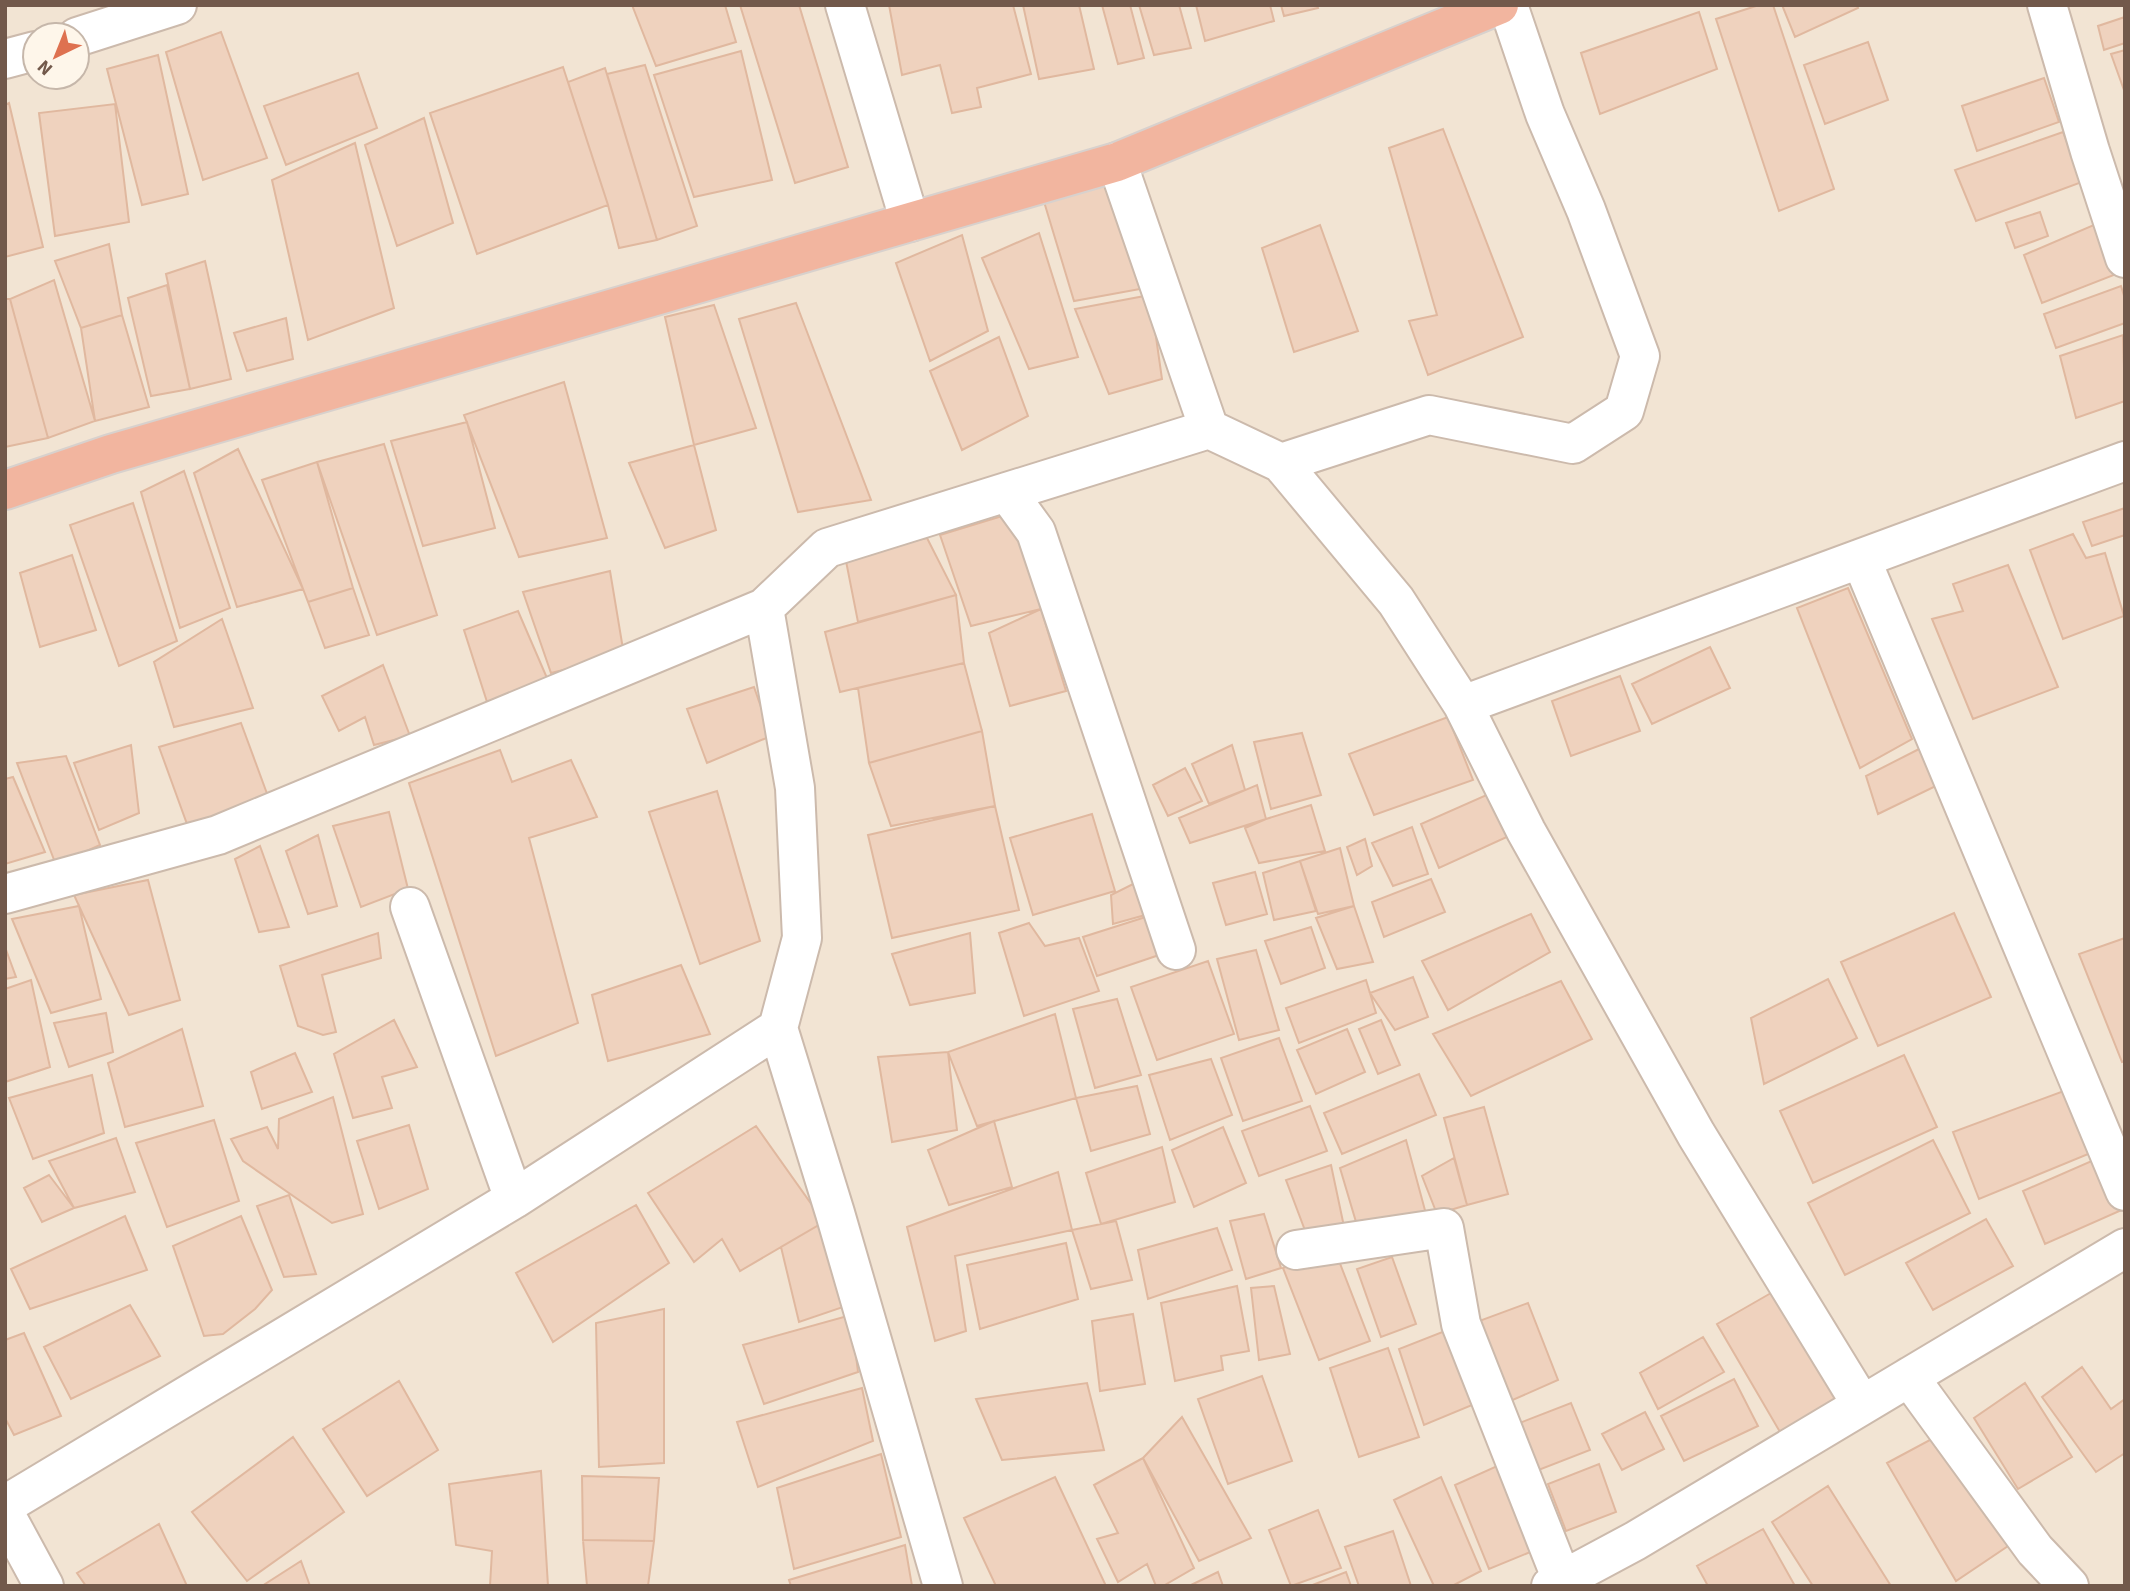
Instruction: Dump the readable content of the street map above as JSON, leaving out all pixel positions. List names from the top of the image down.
{
  "north": "bottom left"
}
